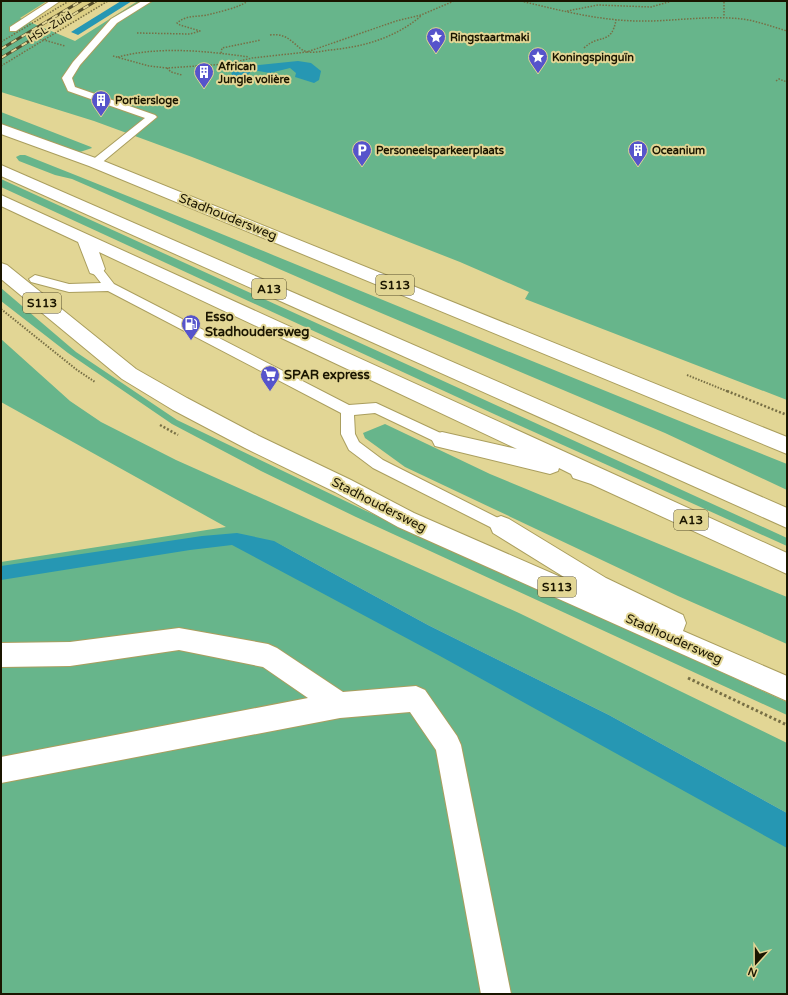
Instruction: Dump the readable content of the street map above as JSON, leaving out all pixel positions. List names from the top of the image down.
{
  "streets": {
    "main road": ["Stadhoudersweg", "S113", "A13"],
    "path": ["HSL-Zuid"]
  },
  "places": {
    "place": ["Ringstaartmaki", "Koningspinguïn"],
    "building": ["African Jungle volière", "Portiersloge", "Oceanium"],
    "parking": ["Personeelsparkeerplaats"],
    "fuel station": ["Esso Stadhoudersweg"],
    "supermarket": ["SPAR express"]
  },
  "north": "bottom"
}
